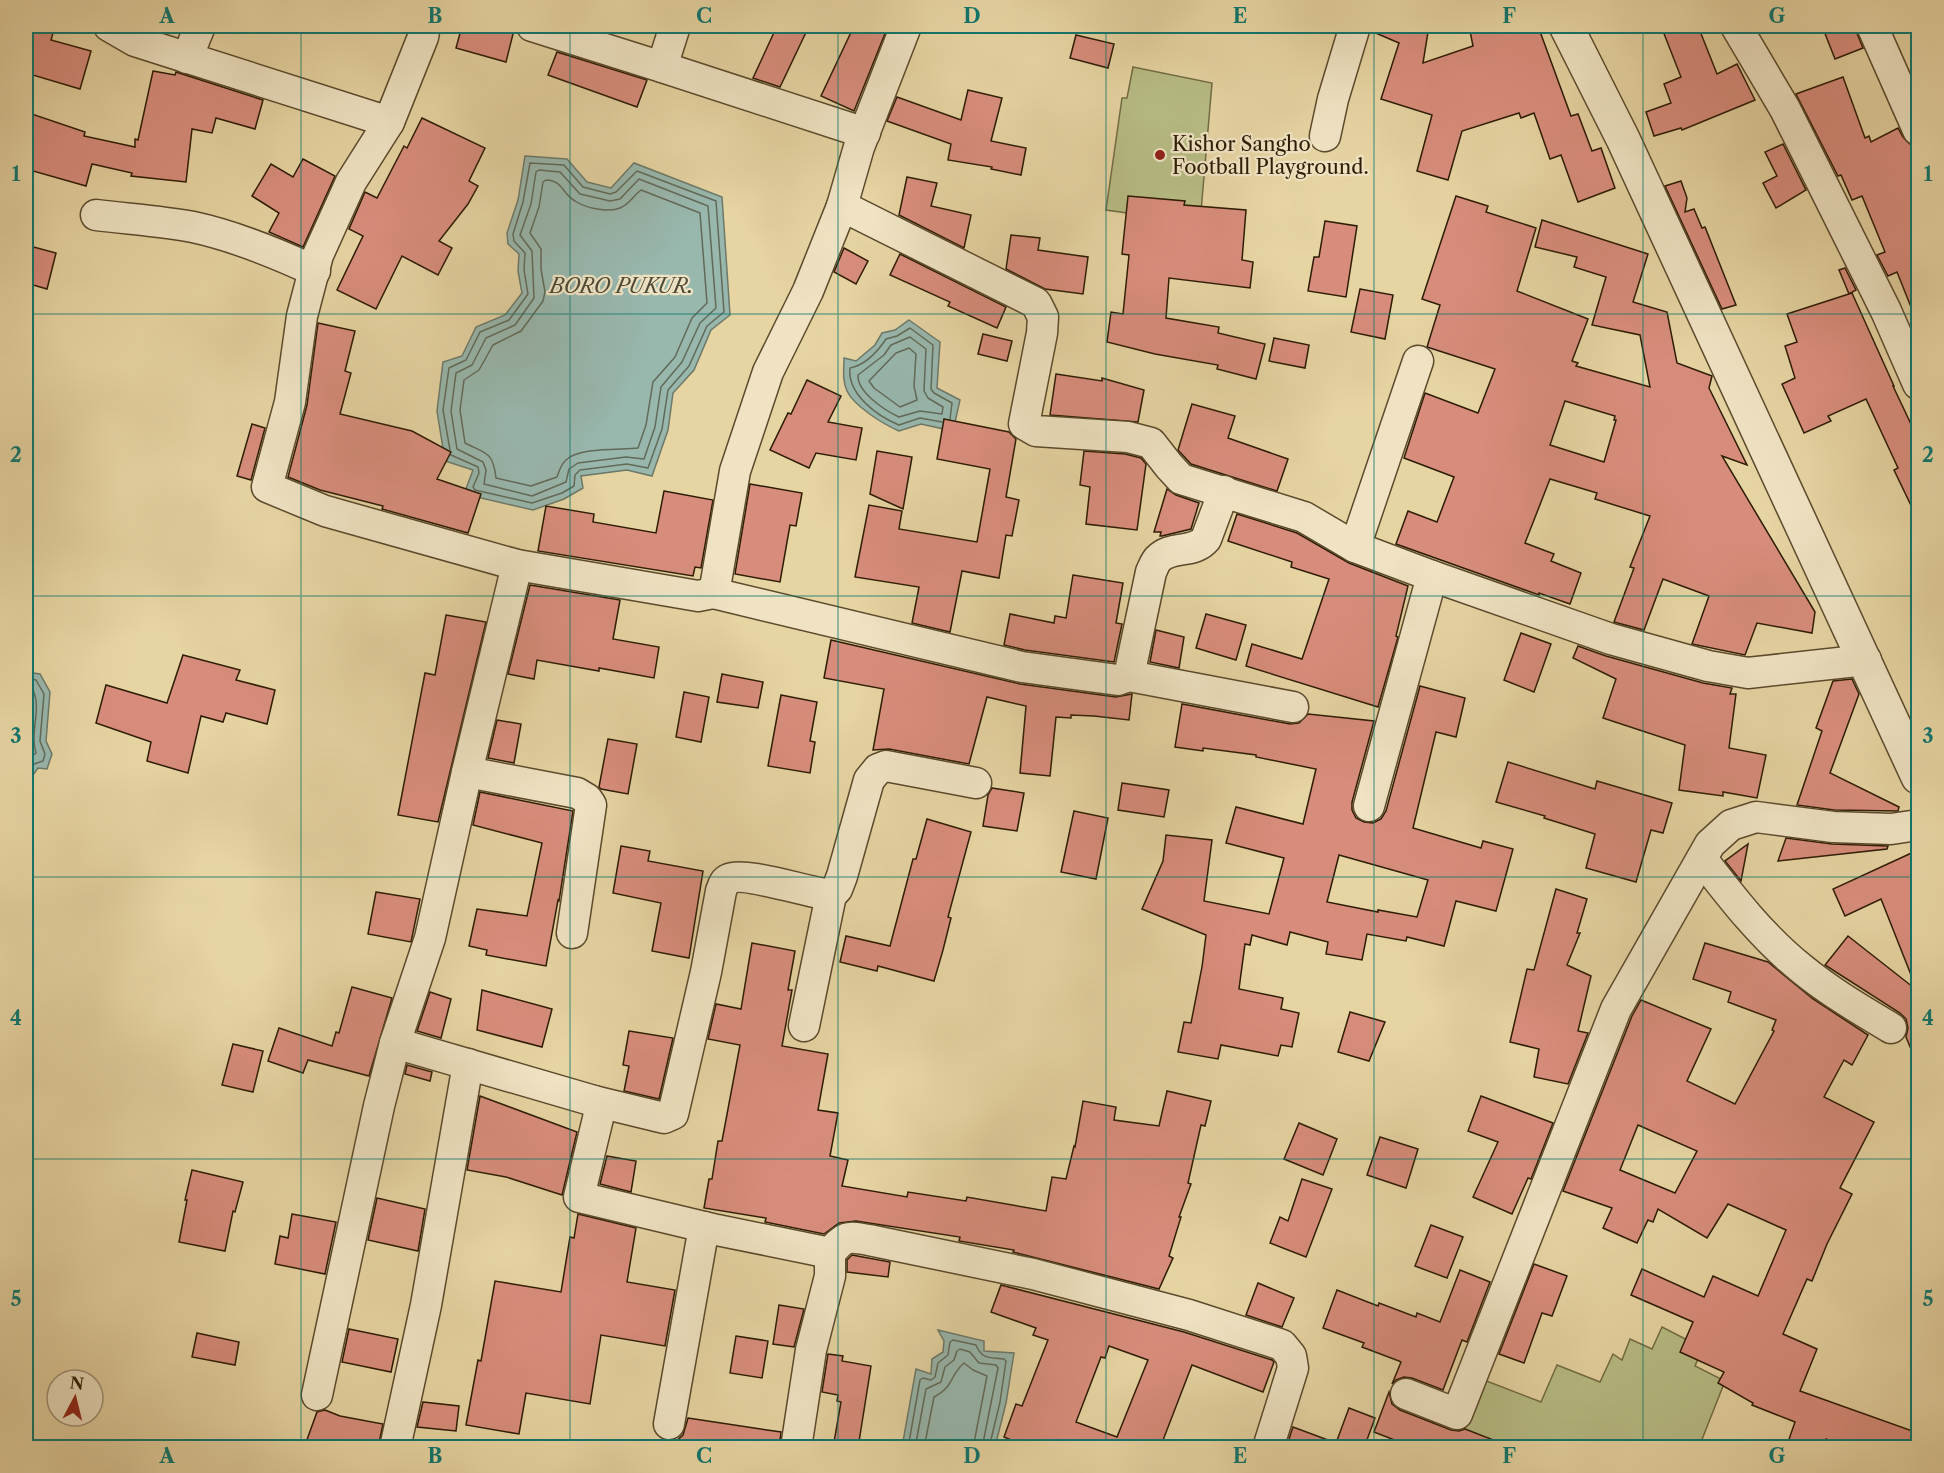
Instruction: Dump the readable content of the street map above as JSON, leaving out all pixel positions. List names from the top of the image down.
{
  "water": ["BORO PUKUR."],
  "places": ["Kishor Sangho Football Playground."],
  "north": "top",
  "grid": {
    "columns": [
      "A",
      "B",
      "C",
      "D",
      "E",
      "F",
      "G"
    ],
    "rows": [
      "1",
      "2",
      "3",
      "4",
      "5"
    ]
  }
}
